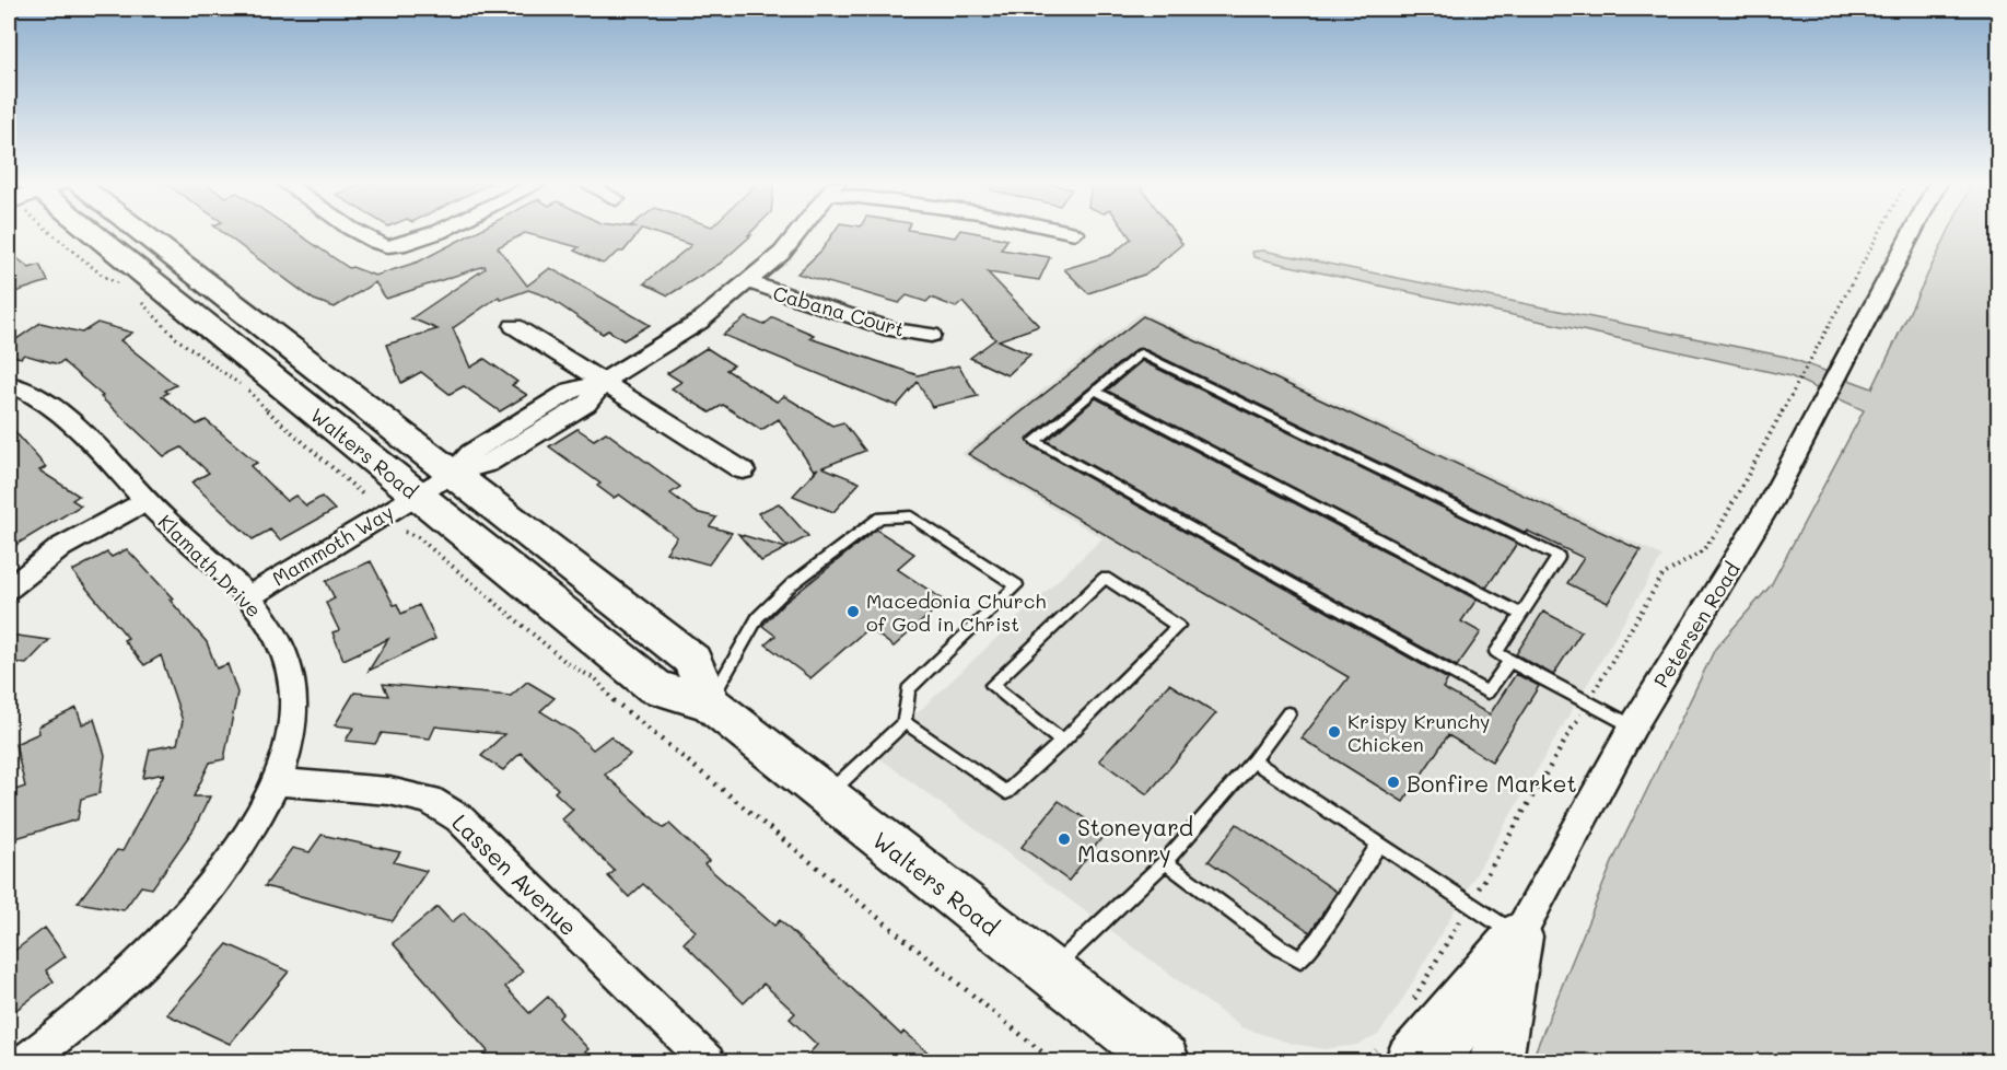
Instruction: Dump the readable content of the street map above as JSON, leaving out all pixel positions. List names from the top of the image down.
{
  "streets": {
    "main road": ["Walters Road"],
    "street": [
      "Cabana Court",
      "Mammoth Way",
      "Klamath Drive",
      "Petersen Road",
      "Lassen Avenue"
    ]
  },
  "crossings": [
    ["Cabana Court", "Mammoth Way"],
    ["Walters Road", "Mammoth Way"],
    ["Mammoth Way", "Klamath Drive"],
    ["Klamath Drive", "Lassen Avenue"]
  ],
  "places": [
    "Macedonia Church of God in Christ",
    "Krispy Krunchy Chicken",
    "Bonfire Market",
    "Stoneyard Masonry"
  ]
}
